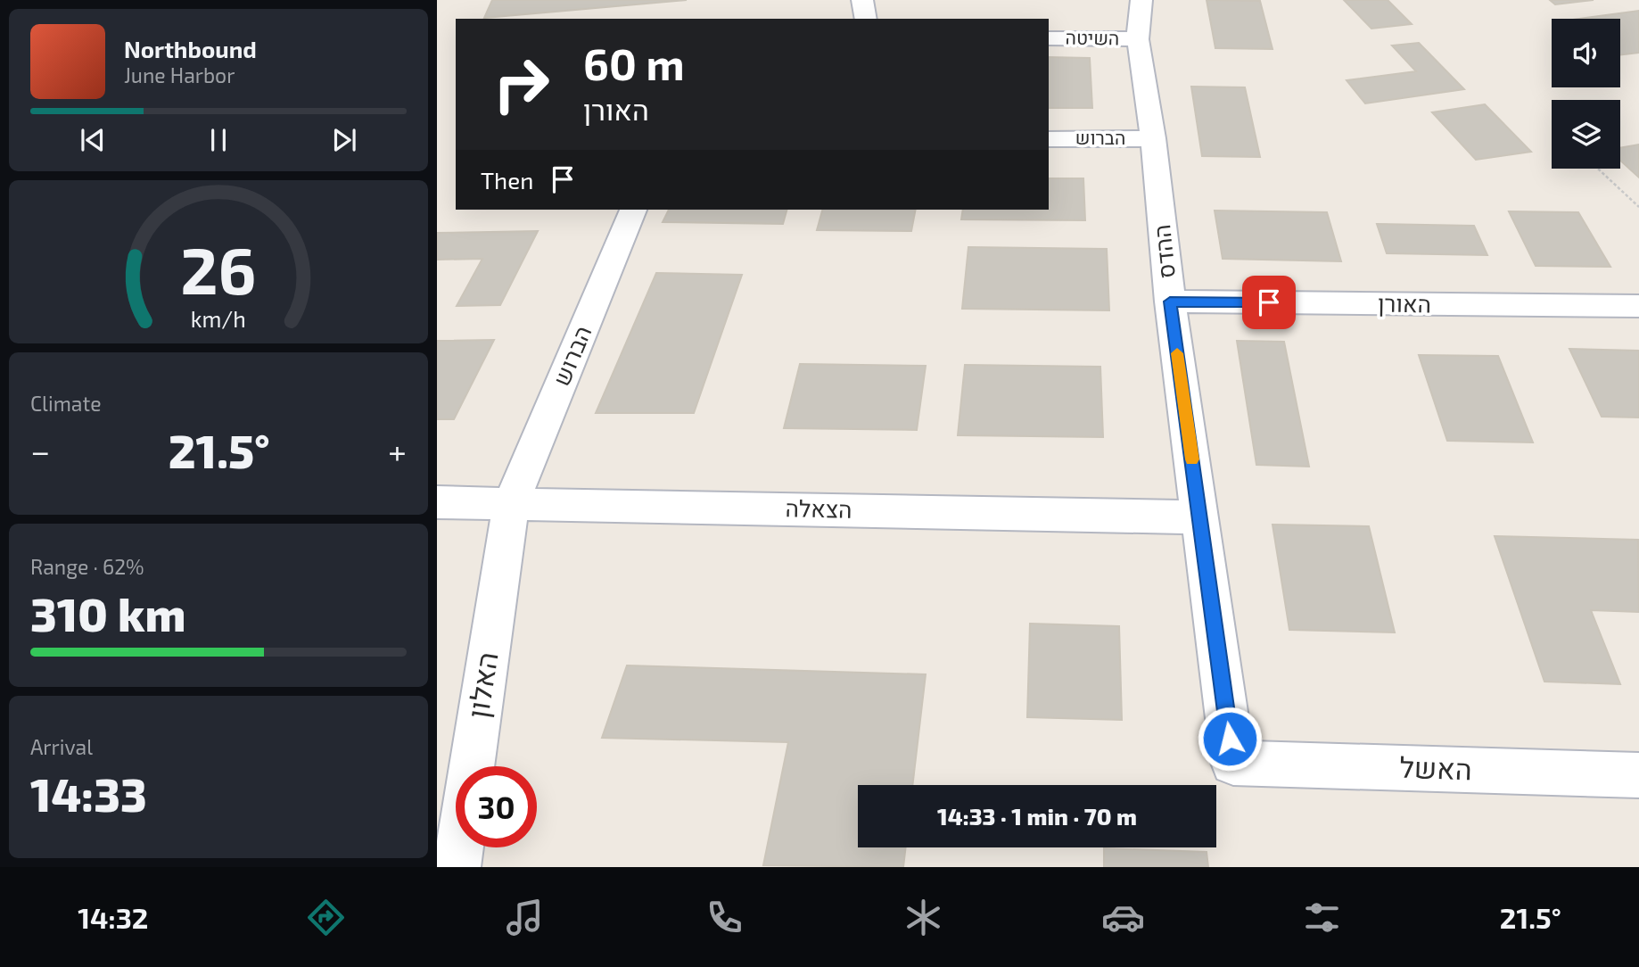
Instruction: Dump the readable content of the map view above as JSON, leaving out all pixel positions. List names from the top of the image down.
{
  "streets": {
    "street": [
      "השיטה",
      "הברוש",
      "ההדס",
      "האורן",
      "הצאלה",
      "האלון",
      "האשל"
    ]
  },
  "crossings": [
    ["השיטה", "ההדס"],
    ["הברוש", "ההדס"],
    ["הברוש", "הצאלה"],
    ["הברוש", "האלון"],
    ["ההדס", "האורן"],
    ["ההדס", "הצאלה"],
    ["ההדס", "האשל"],
    ["הצאלה", "האלון"]
  ],
  "page": {
    "turn": ["60 m", "האורן"],
    "song": ["Northbound", "June Harbor"],
    "then": "Then",
    "tile": [
      "Climate",
      ["Range · 62%", "310 km"],
      ["Arrival", "14:33"]
    ],
    "heat": ["−", "21.5°", "+"],
    "limit": "30",
    "trip": "14:33 · 1 min · 70 m",
    "tabs": ["14:32", "21.5°"],
    "gauge": ["26", "km/h"]
  }
}
